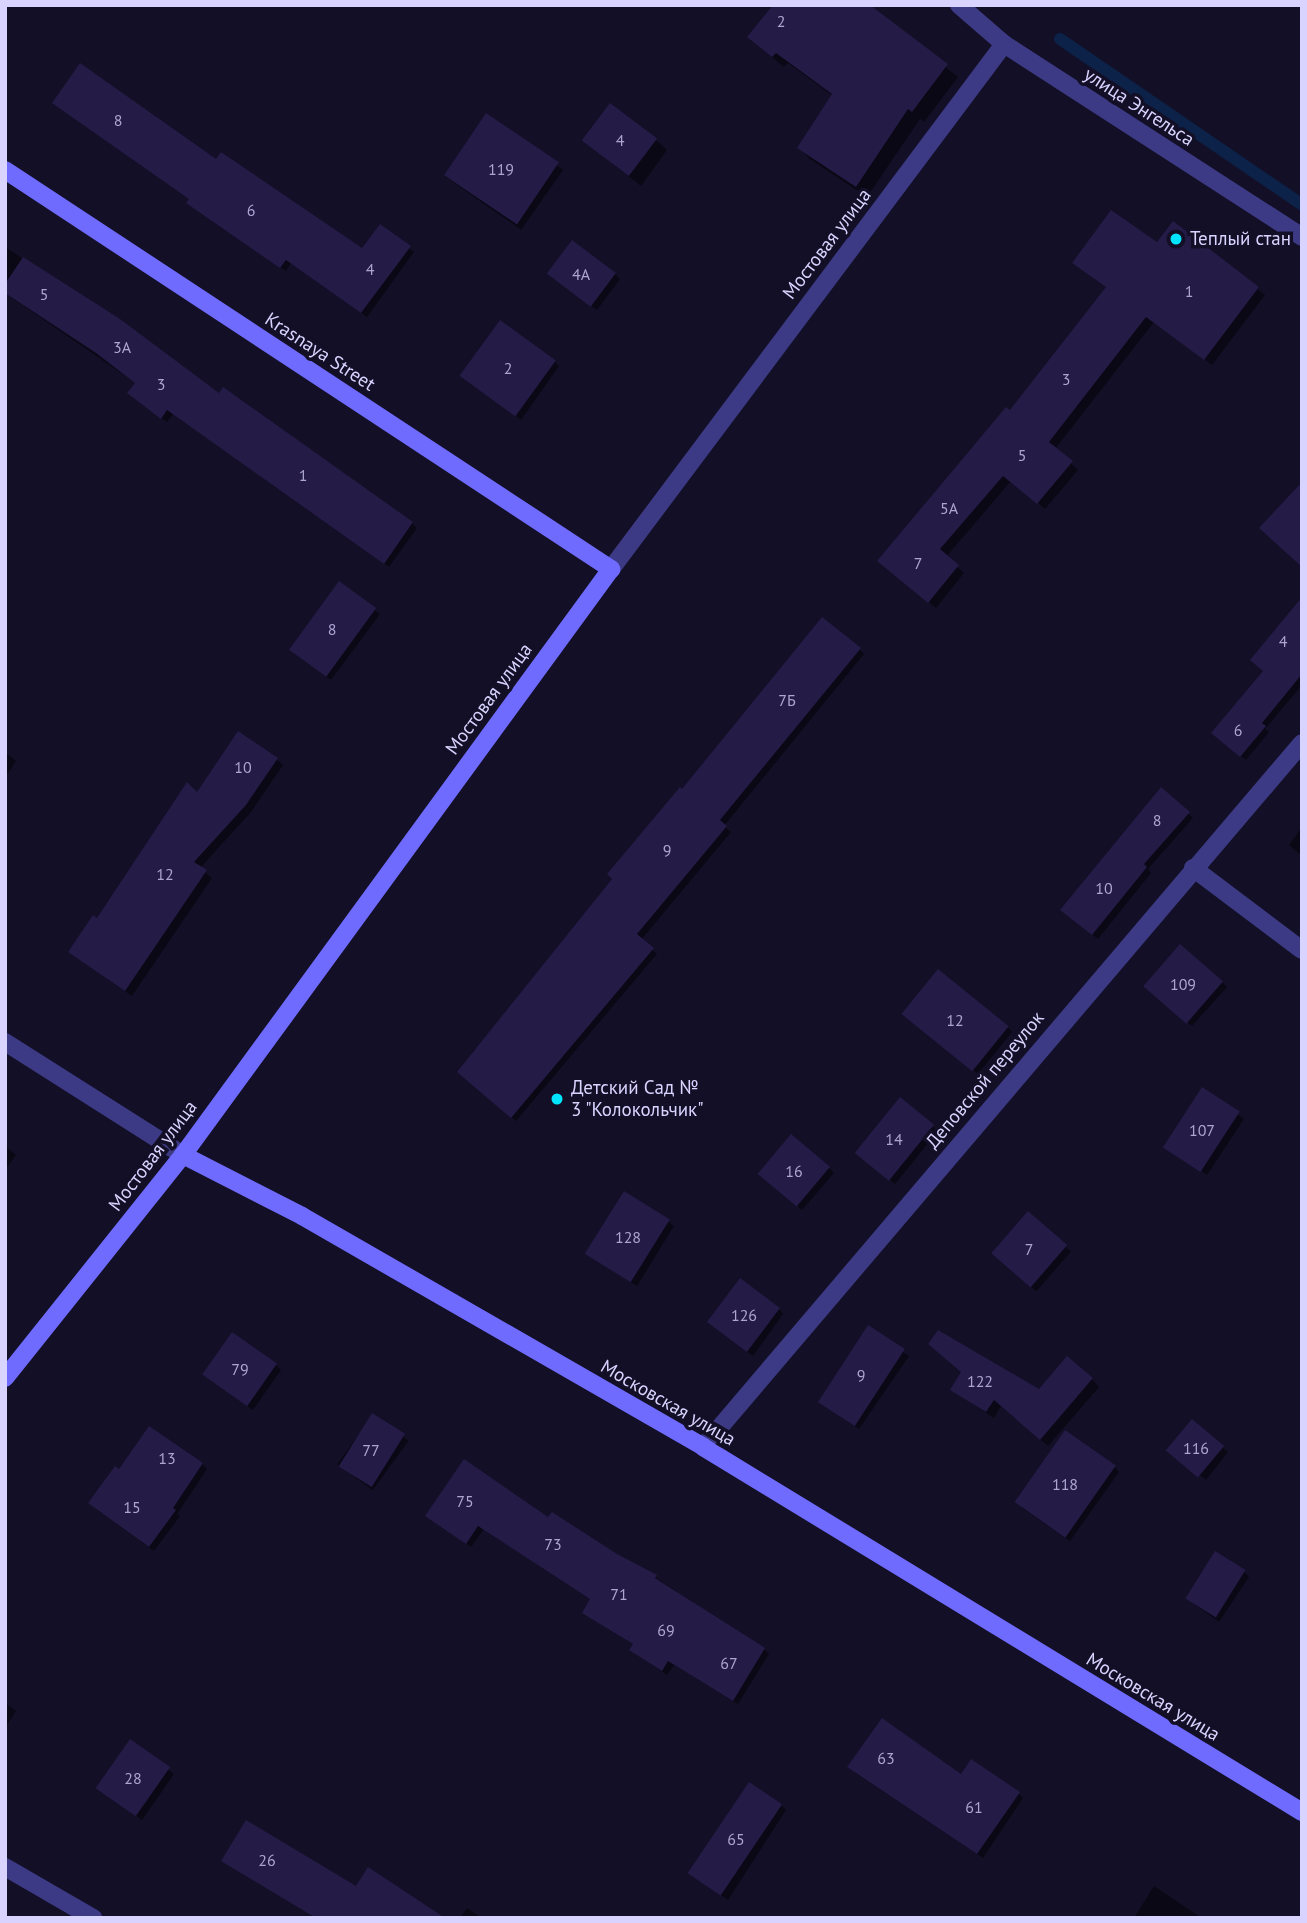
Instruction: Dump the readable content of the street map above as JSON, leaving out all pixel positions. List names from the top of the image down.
{
  "streets": {
    "main road": ["Мостовая улица", "Krasnaya Street", "Московская улица"],
    "street": ["улица Энгельса", "Деповской переулок"]
  },
  "crossings": [
    ["улица Энгельса", "Мостовая улица"],
    ["Мостовая улица", "Krasnaya Street"],
    ["Мостовая улица", "Московская улица"],
    ["Деповской переулок", "Московская улица"]
  ],
  "places": ["Теплый стан", "Детский Сад № 3 \"Колокольчик\""],
  "house_numbers": [
    "2",
    "8",
    "4",
    "119",
    "6",
    "4",
    "4А",
    "1",
    "5",
    "3А",
    "2",
    "3",
    "3",
    "5",
    "1",
    "5А",
    "7",
    "8",
    "4",
    "7Б",
    "6",
    "10",
    "8",
    "9",
    "12",
    "10",
    "109",
    "12",
    "107",
    "14",
    "16",
    "128",
    "7",
    "126",
    "79",
    "9",
    "122",
    "116",
    "77",
    "13",
    "118",
    "75",
    "15",
    "73",
    "71",
    "69",
    "67",
    "63",
    "28",
    "61",
    "65",
    "26"
  ]
}
